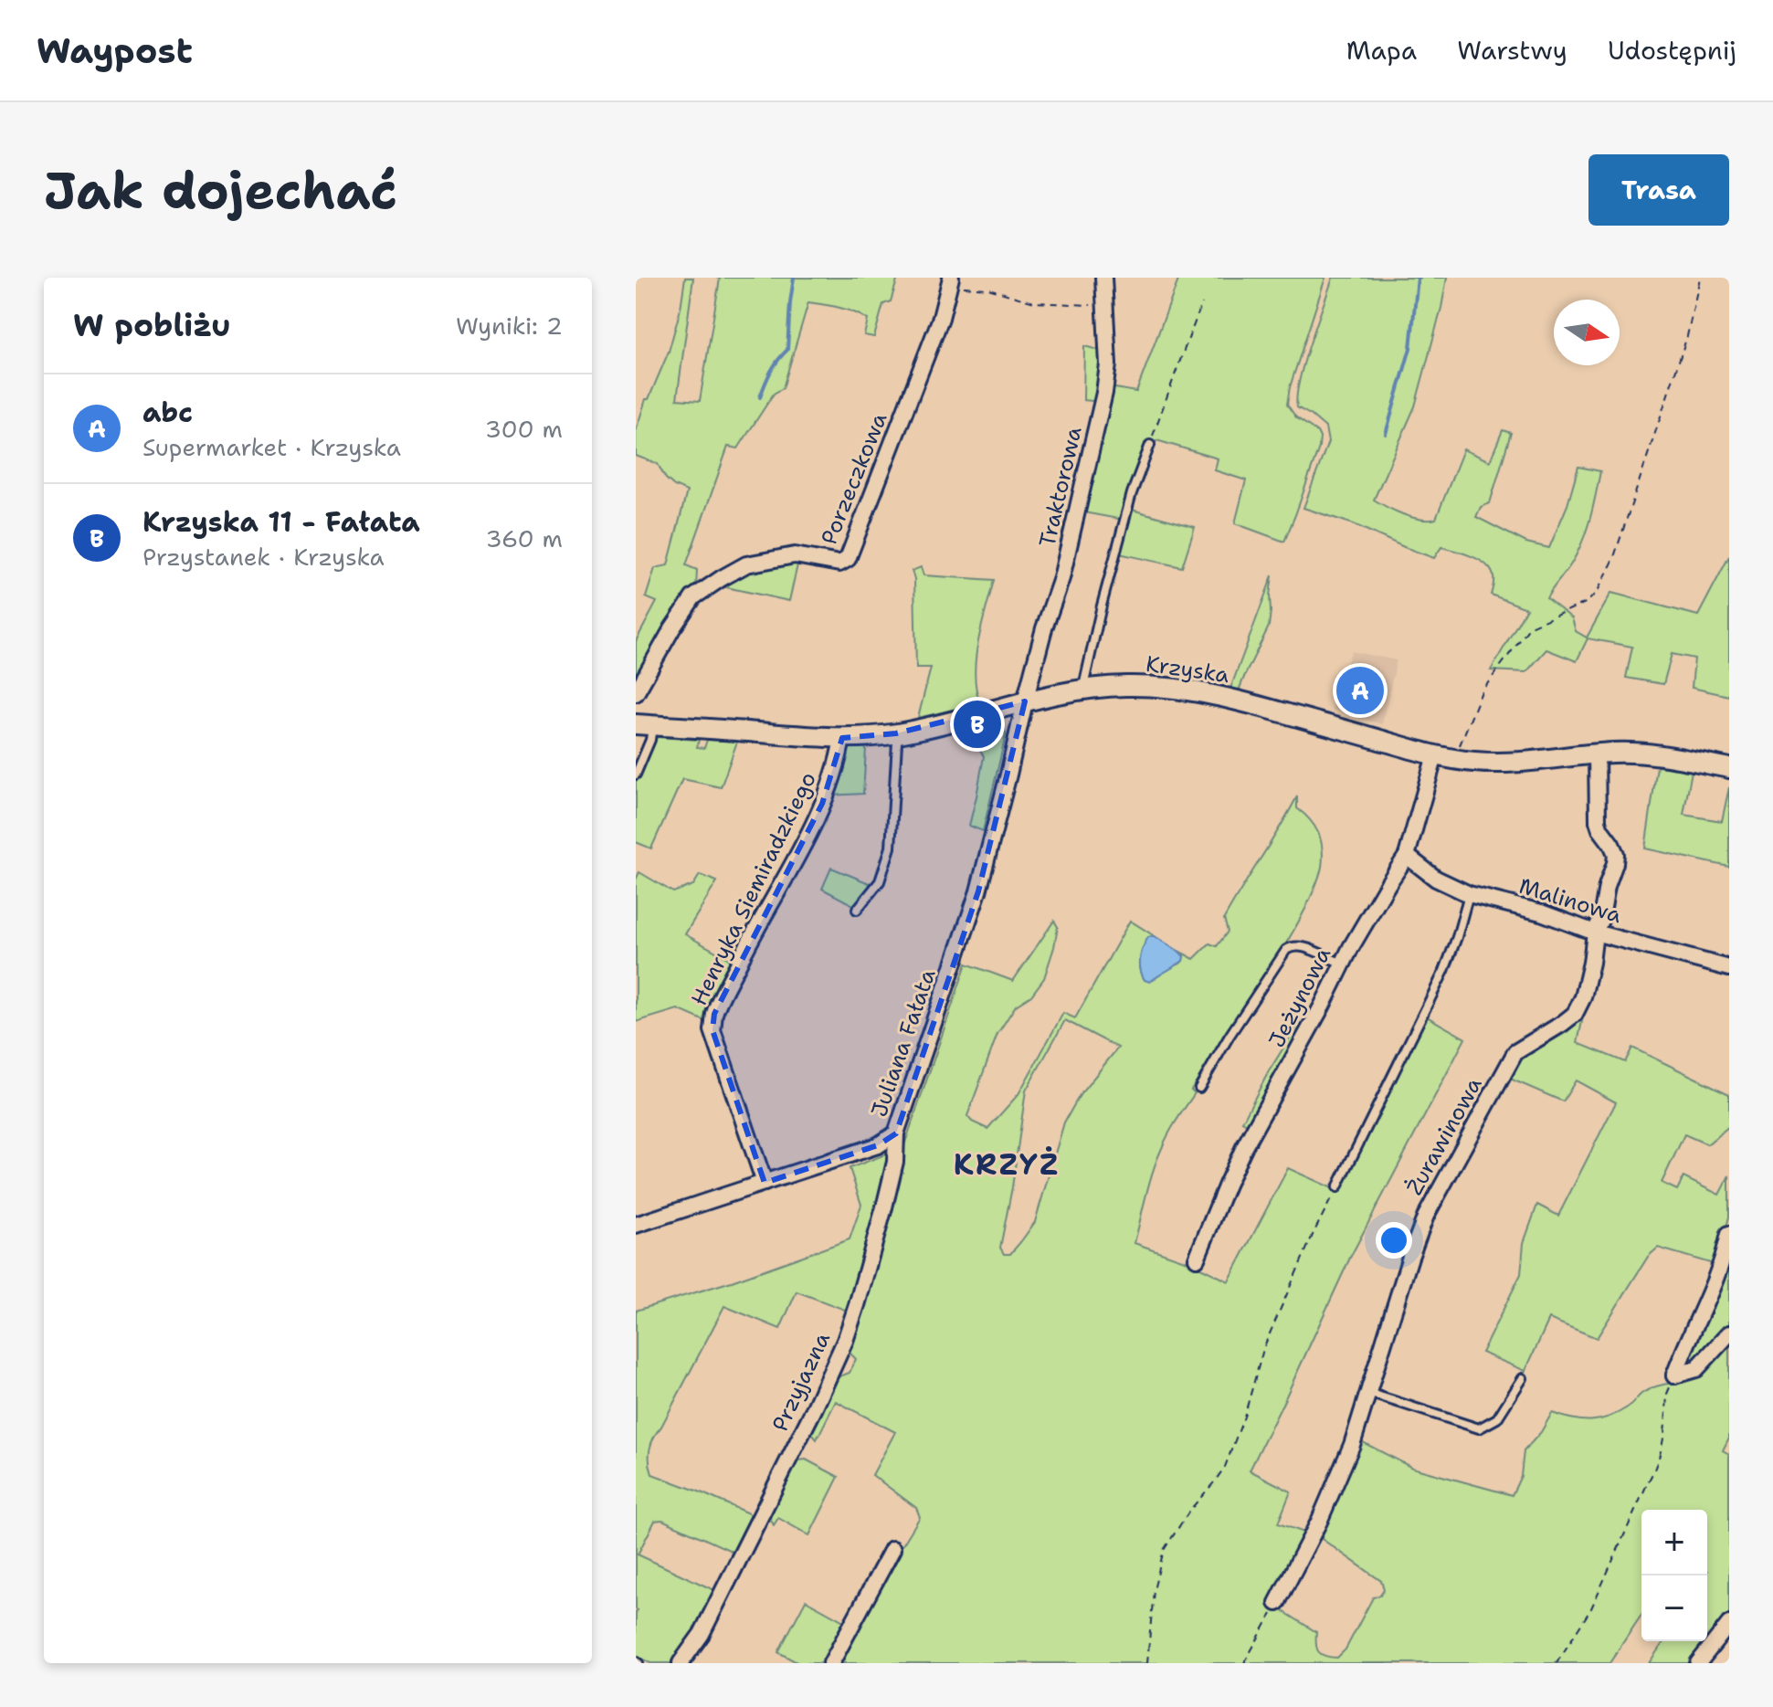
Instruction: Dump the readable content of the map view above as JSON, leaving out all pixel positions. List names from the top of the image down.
{
  "streets": {
    "street": [
      "Porzeczkowa",
      "Traktorowa",
      "Krzyska",
      "Henryka Siemiradzkiego",
      "Malinowa",
      "Jeżynowa",
      "Juliana Fałata",
      "Żurawinowa",
      "Przyjazna"
    ]
  },
  "crossings": [
    ["Traktorowa", "Krzyska"],
    ["Traktorowa", "Juliana Fałata"],
    ["Krzyska", "Henryka Siemiradzkiego"],
    ["Krzyska", "Jeżynowa"],
    ["Krzyska", "Juliana Fałata"],
    ["Krzyska", "Żurawinowa"],
    ["Henryka Siemiradzkiego", "Juliana Fałata"],
    ["Malinowa", "Jeżynowa"],
    ["Malinowa", "Żurawinowa"],
    ["Juliana Fałata", "Przyjazna"]
  ],
  "districts": ["KRZYŻ"],
  "north": "right",
  "page": {
    "header": "Waypost",
    "nav": ["Mapa", "Warstwy", "Udostępnij"],
    "buttons": "Trasa",
    "title": "Jak dojechać",
    "heading": ["W pobliżu", "Wyniki: 2"],
    "list": [
      {
        "mark": "A",
        "name": "abc",
        "note": "Supermarket · Krzyska",
        "value": "300 m"
      },
      {
        "mark": "B",
        "name": "Krzyska 11 - Fałata",
        "note": "Przystanek · Krzyska",
        "value": "360 m"
      }
    ],
    "pins": ["A", "B"],
    "map_buttons": ["+", "−"]
  }
}
